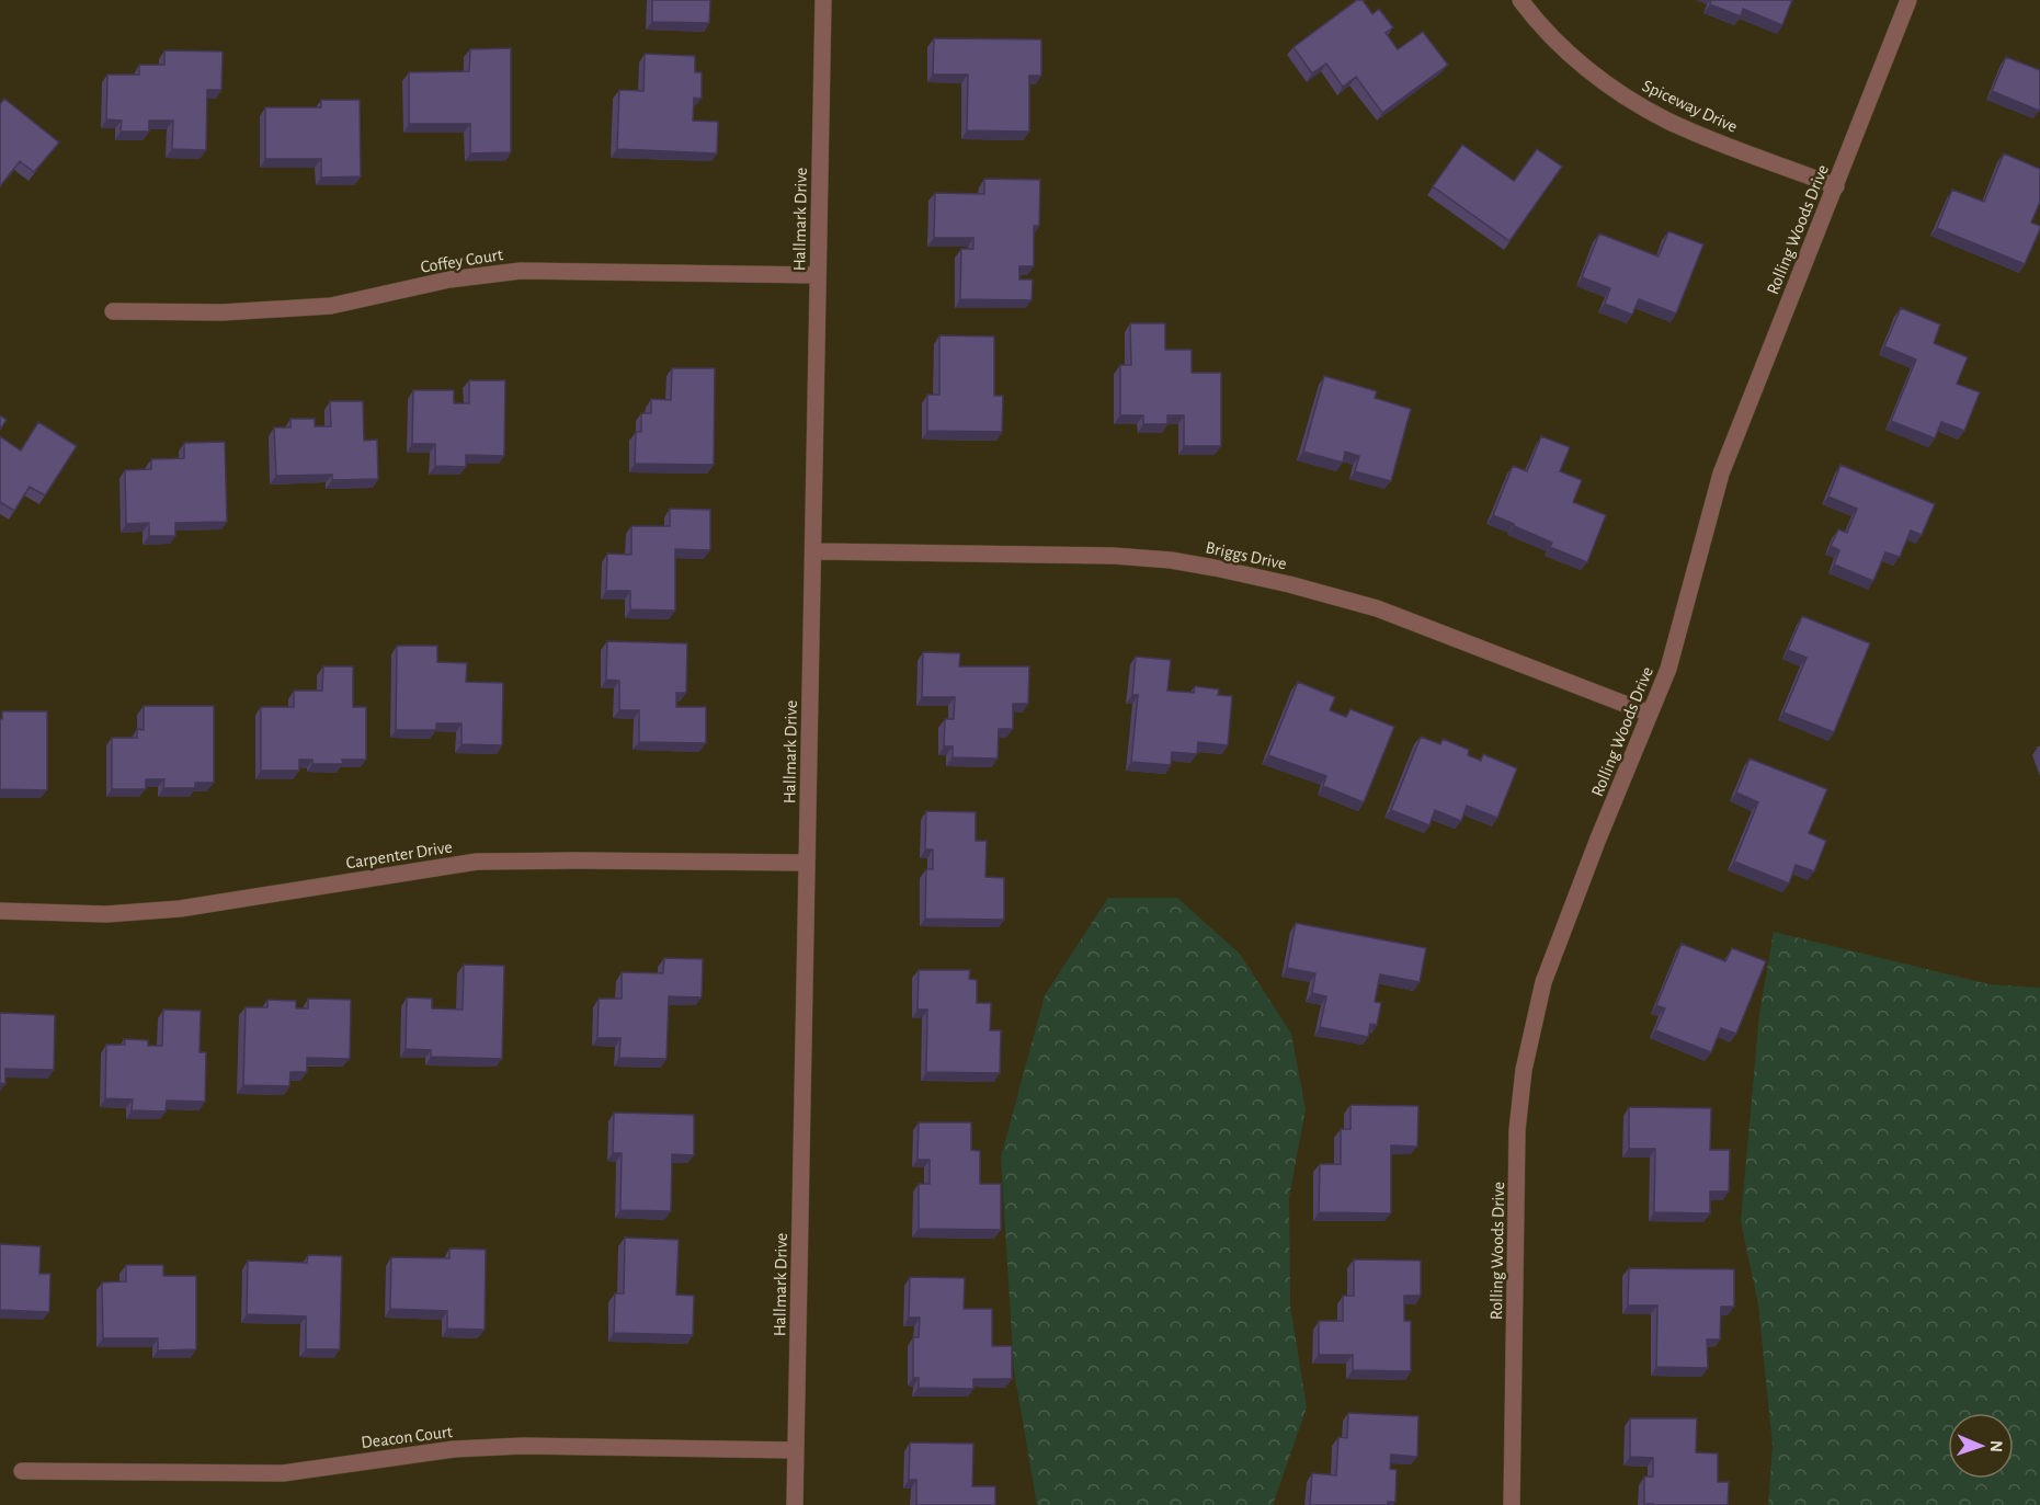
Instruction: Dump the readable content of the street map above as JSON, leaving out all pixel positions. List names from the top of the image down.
{
  "streets": {
    "street": [
      "Spiceway Drive",
      "Hallmark Drive",
      "Rolling Woods Drive",
      "Coffey Court",
      "Briggs Drive",
      "Carpenter Drive",
      "Deacon Court"
    ]
  },
  "crossings": [
    ["Spiceway Drive", "Rolling Woods Drive"],
    ["Hallmark Drive", "Coffey Court"],
    ["Hallmark Drive", "Briggs Drive"],
    ["Hallmark Drive", "Carpenter Drive"],
    ["Hallmark Drive", "Deacon Court"],
    ["Rolling Woods Drive", "Briggs Drive"]
  ],
  "north": "right"
}
